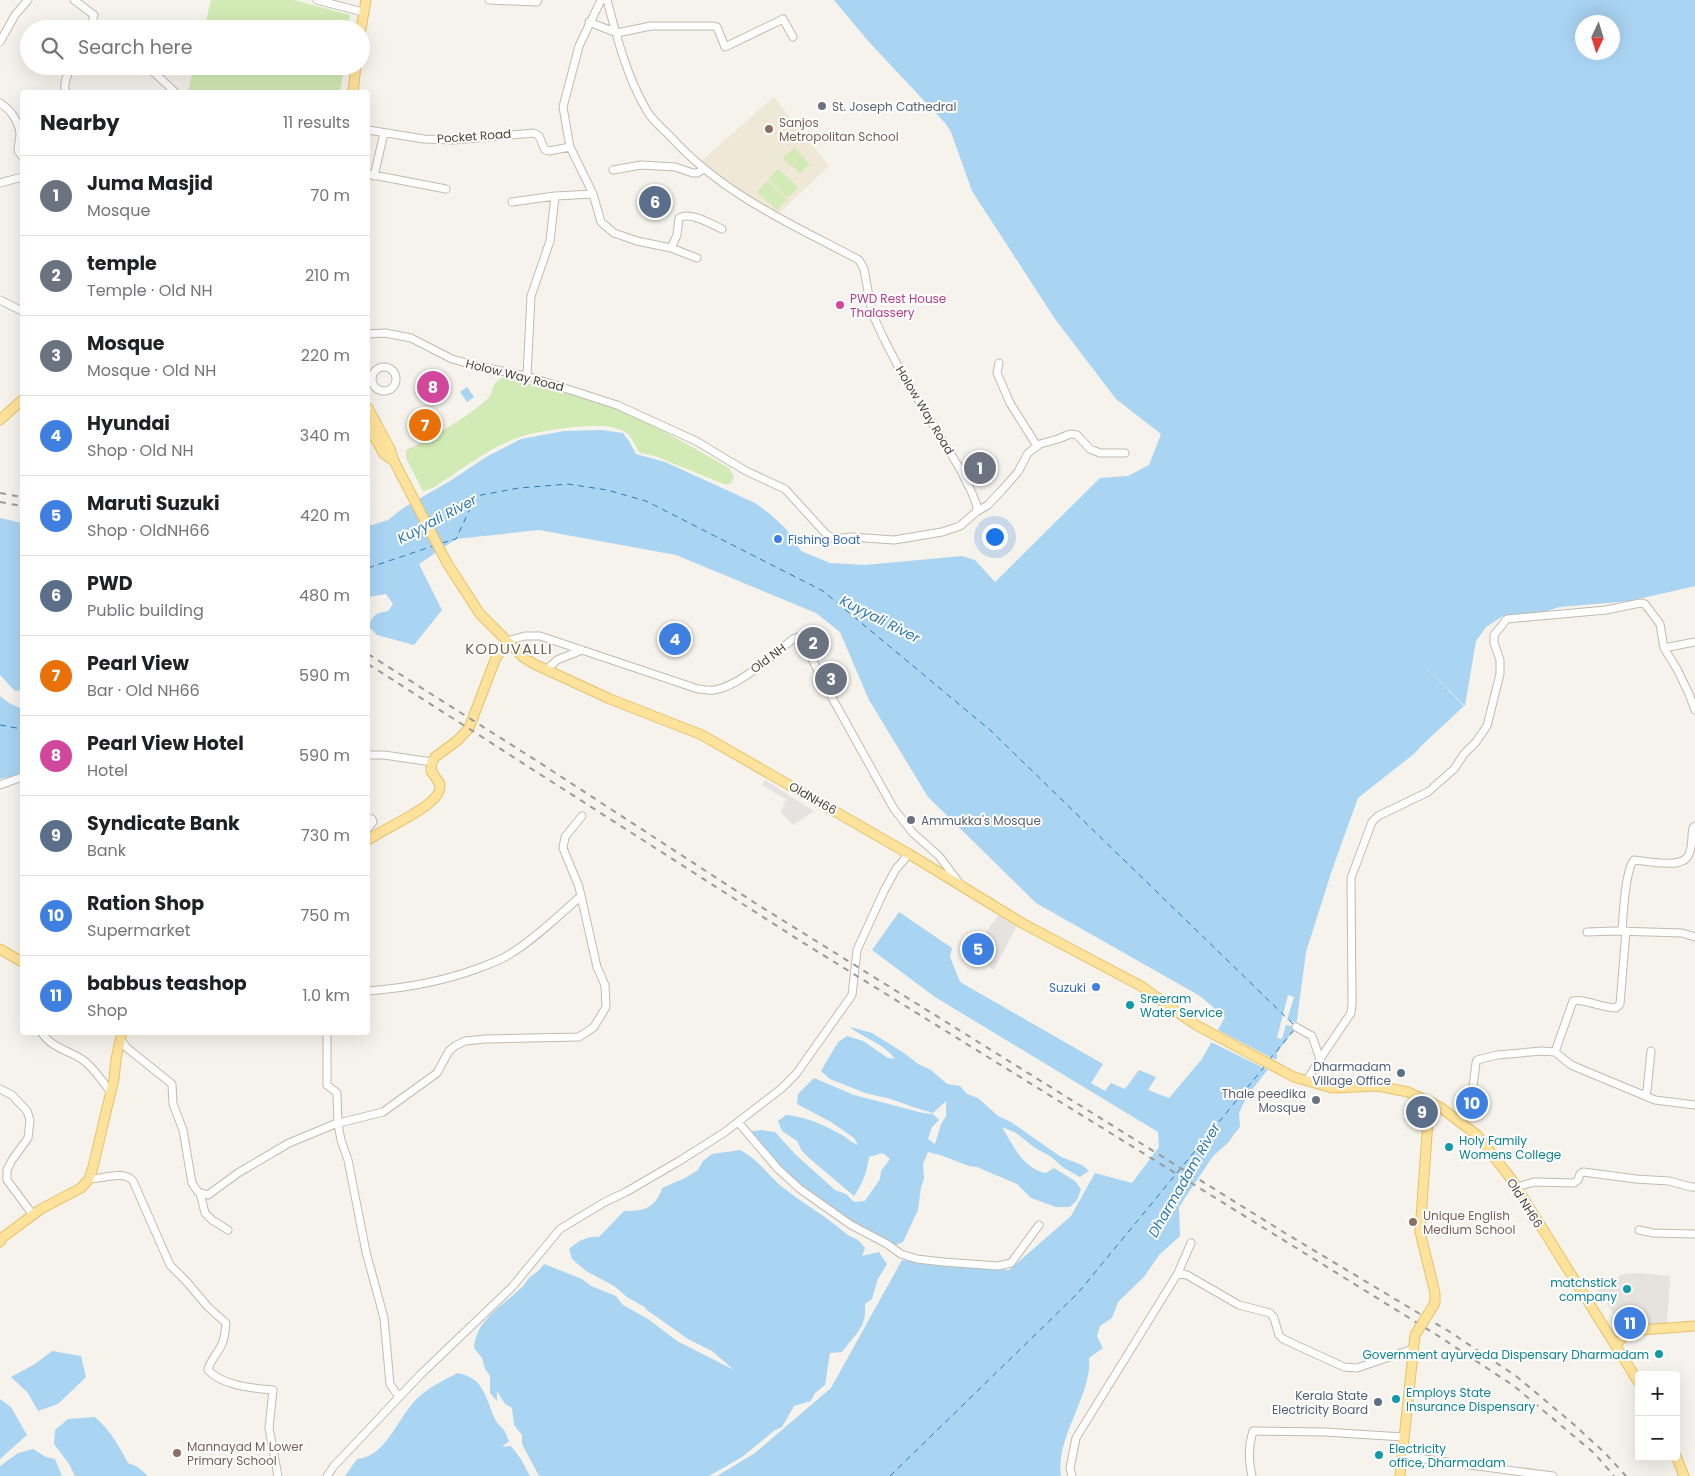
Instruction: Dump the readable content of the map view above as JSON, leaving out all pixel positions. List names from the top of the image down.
{
  "streets": {
    "main road": ["OldNH66", "Old NH66"],
    "street": ["Pocket Road", "Holow Way Road", "Old NH"]
  },
  "crossings": [
    ["Old NH", "OldNH66"],
    ["OldNH66", "Old NH66"]
  ],
  "districts": ["KODUVALLI"],
  "water": ["Kuyyali River", "Dharmadam River"],
  "places": [
    "St. Joseph Cathedral",
    "Sanjos Metropolitan School",
    "PWD Rest House Thalassery",
    "Fishing Boat",
    "Ammukka's Mosque",
    "Suzuki",
    "Sreeram Water Service",
    "Dharmadam Village Office",
    "Thale peedika Mosque",
    "Holy Family Womens College",
    "Unique English Medium School",
    "matchstick company",
    "Government ayurveda Dispensary Dharmadam",
    "Employs State Insurance Dispensary",
    "Kerala State Electricity Board",
    "Mannayad M Lower Primary School",
    "Electricity office, Dharmadam"
  ],
  "north": "bottom",
  "page": {
    "search": "Search here",
    "heading": ["Nearby", "11 results"],
    "list": [
      {
        "mark": "1",
        "name": "Juma Masjid",
        "note": "Mosque",
        "value": "70 m"
      },
      {
        "mark": "2",
        "name": "temple",
        "note": "Temple · Old NH",
        "value": "210 m"
      },
      {
        "mark": "3",
        "name": "Mosque",
        "note": "Mosque · Old NH",
        "value": "220 m"
      },
      {
        "mark": "4",
        "name": "Hyundai",
        "note": "Shop · Old NH",
        "value": "340 m"
      },
      {
        "mark": "5",
        "name": "Maruti Suzuki",
        "note": "Shop · OldNH66",
        "value": "420 m"
      },
      {
        "mark": "6",
        "name": "PWD",
        "note": "Public building",
        "value": "480 m"
      },
      {
        "mark": "7",
        "name": "Pearl View",
        "note": "Bar · Old NH66",
        "value": "590 m"
      },
      {
        "mark": "8",
        "name": "Pearl View Hotel",
        "note": "Hotel",
        "value": "590 m"
      },
      {
        "mark": "9",
        "name": "Syndicate Bank",
        "note": "Bank",
        "value": "730 m"
      },
      {
        "mark": "10",
        "name": "Ration Shop",
        "note": "Supermarket",
        "value": "750 m"
      },
      {
        "mark": "11",
        "name": "babbus teashop",
        "note": "Shop",
        "value": "1.0 km"
      }
    ],
    "pins": [
      "6",
      "8",
      "7",
      "1",
      "4",
      "2",
      "3",
      "5",
      "10",
      "9",
      "11"
    ],
    "map_buttons": ["+", "−"]
  }
}
